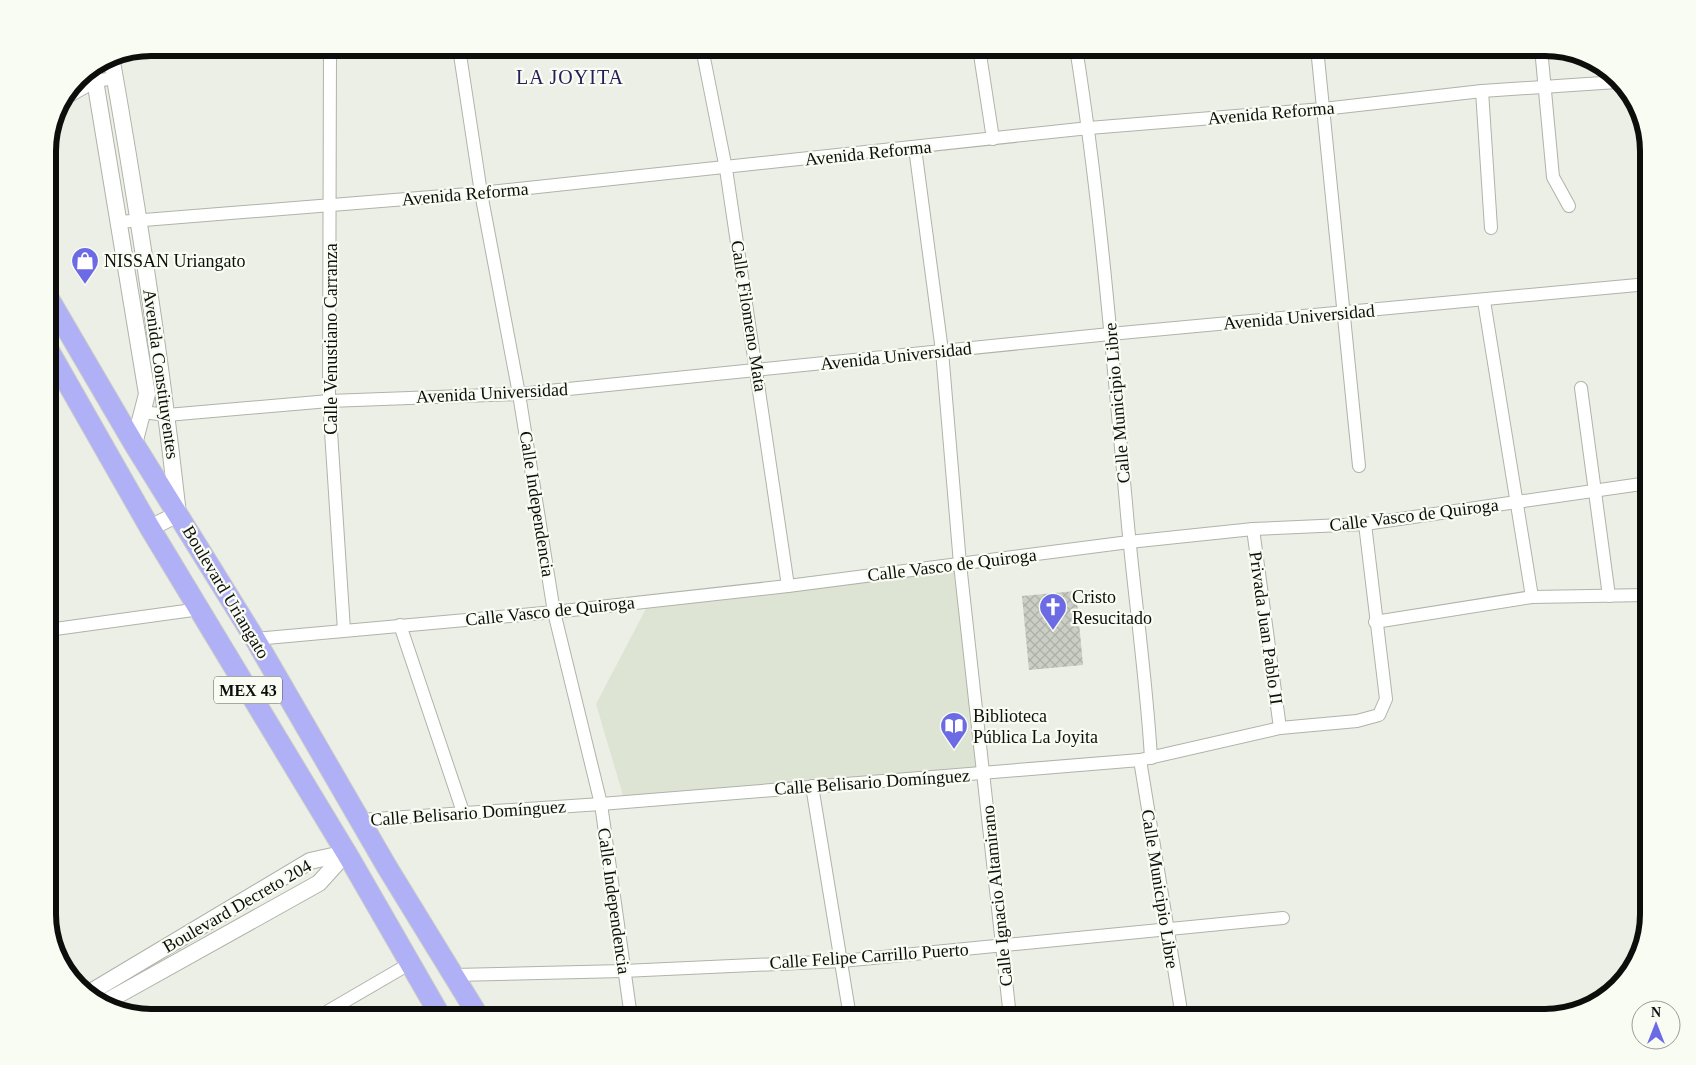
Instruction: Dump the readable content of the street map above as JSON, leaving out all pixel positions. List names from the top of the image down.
{
  "streets": {
    "main road": ["Boulevard Uriangato", "MEX 43"],
    "street": [
      "Avenida Reforma",
      "Calle Filomeno Mata",
      "Avenida Universidad",
      "Calle Venustiano Carranza",
      "Avenida Constituyentes",
      "Calle Municipio Libre",
      "Calle Independencia",
      "Calle Vasco de Quiroga",
      "Privada Juan Pablo II",
      "Calle Belisario Domínguez",
      "Calle Ignacio Altamirano",
      "Boulevard Decreto 204",
      "Calle Felipe Carrillo Puerto"
    ]
  },
  "crossings": [
    ["Avenida Reforma", "Calle Filomeno Mata"],
    ["Avenida Reforma", "Calle Venustiano Carranza"],
    ["Avenida Reforma", "Avenida Constituyentes"],
    ["Avenida Reforma", "Calle Municipio Libre"],
    ["Avenida Reforma", "Calle Independencia"],
    ["Avenida Reforma", "Calle Ignacio Altamirano"],
    ["Calle Filomeno Mata", "Avenida Universidad"],
    ["Calle Filomeno Mata", "Calle Vasco de Quiroga"],
    ["Avenida Universidad", "Calle Venustiano Carranza"],
    ["Avenida Universidad", "Avenida Constituyentes"],
    ["Avenida Universidad", "Calle Municipio Libre"],
    ["Avenida Universidad", "Calle Independencia"],
    ["Avenida Universidad", "Calle Ignacio Altamirano"],
    ["Calle Venustiano Carranza", "Calle Vasco de Quiroga"],
    ["Avenida Constituyentes", "Boulevard Uriangato"],
    ["Calle Municipio Libre", "Calle Vasco de Quiroga"],
    ["Calle Municipio Libre", "Calle Belisario Domínguez"],
    ["Calle Municipio Libre", "Calle Felipe Carrillo Puerto"],
    ["Calle Independencia", "Calle Vasco de Quiroga"],
    ["Calle Independencia", "Calle Belisario Domínguez"],
    ["Calle Independencia", "Calle Felipe Carrillo Puerto"],
    ["Calle Vasco de Quiroga", "Boulevard Uriangato"],
    ["Calle Vasco de Quiroga", "Privada Juan Pablo II"],
    ["Calle Vasco de Quiroga", "Calle Ignacio Altamirano"],
    ["Boulevard Uriangato", "Calle Belisario Domínguez"],
    ["Boulevard Uriangato", "Boulevard Decreto 204"],
    ["Boulevard Uriangato", "Calle Felipe Carrillo Puerto"],
    ["Privada Juan Pablo II", "Calle Belisario Domínguez"],
    ["Calle Belisario Domínguez", "Calle Ignacio Altamirano"],
    ["Calle Ignacio Altamirano", "Calle Felipe Carrillo Puerto"]
  ],
  "districts": ["LA JOYITA"],
  "places": {
    "shop": ["NISSAN Uriangato"],
    "church": ["Cristo Resucitado"],
    "library": ["Biblioteca Pública La Joyita"]
  },
  "north": "top"
}
